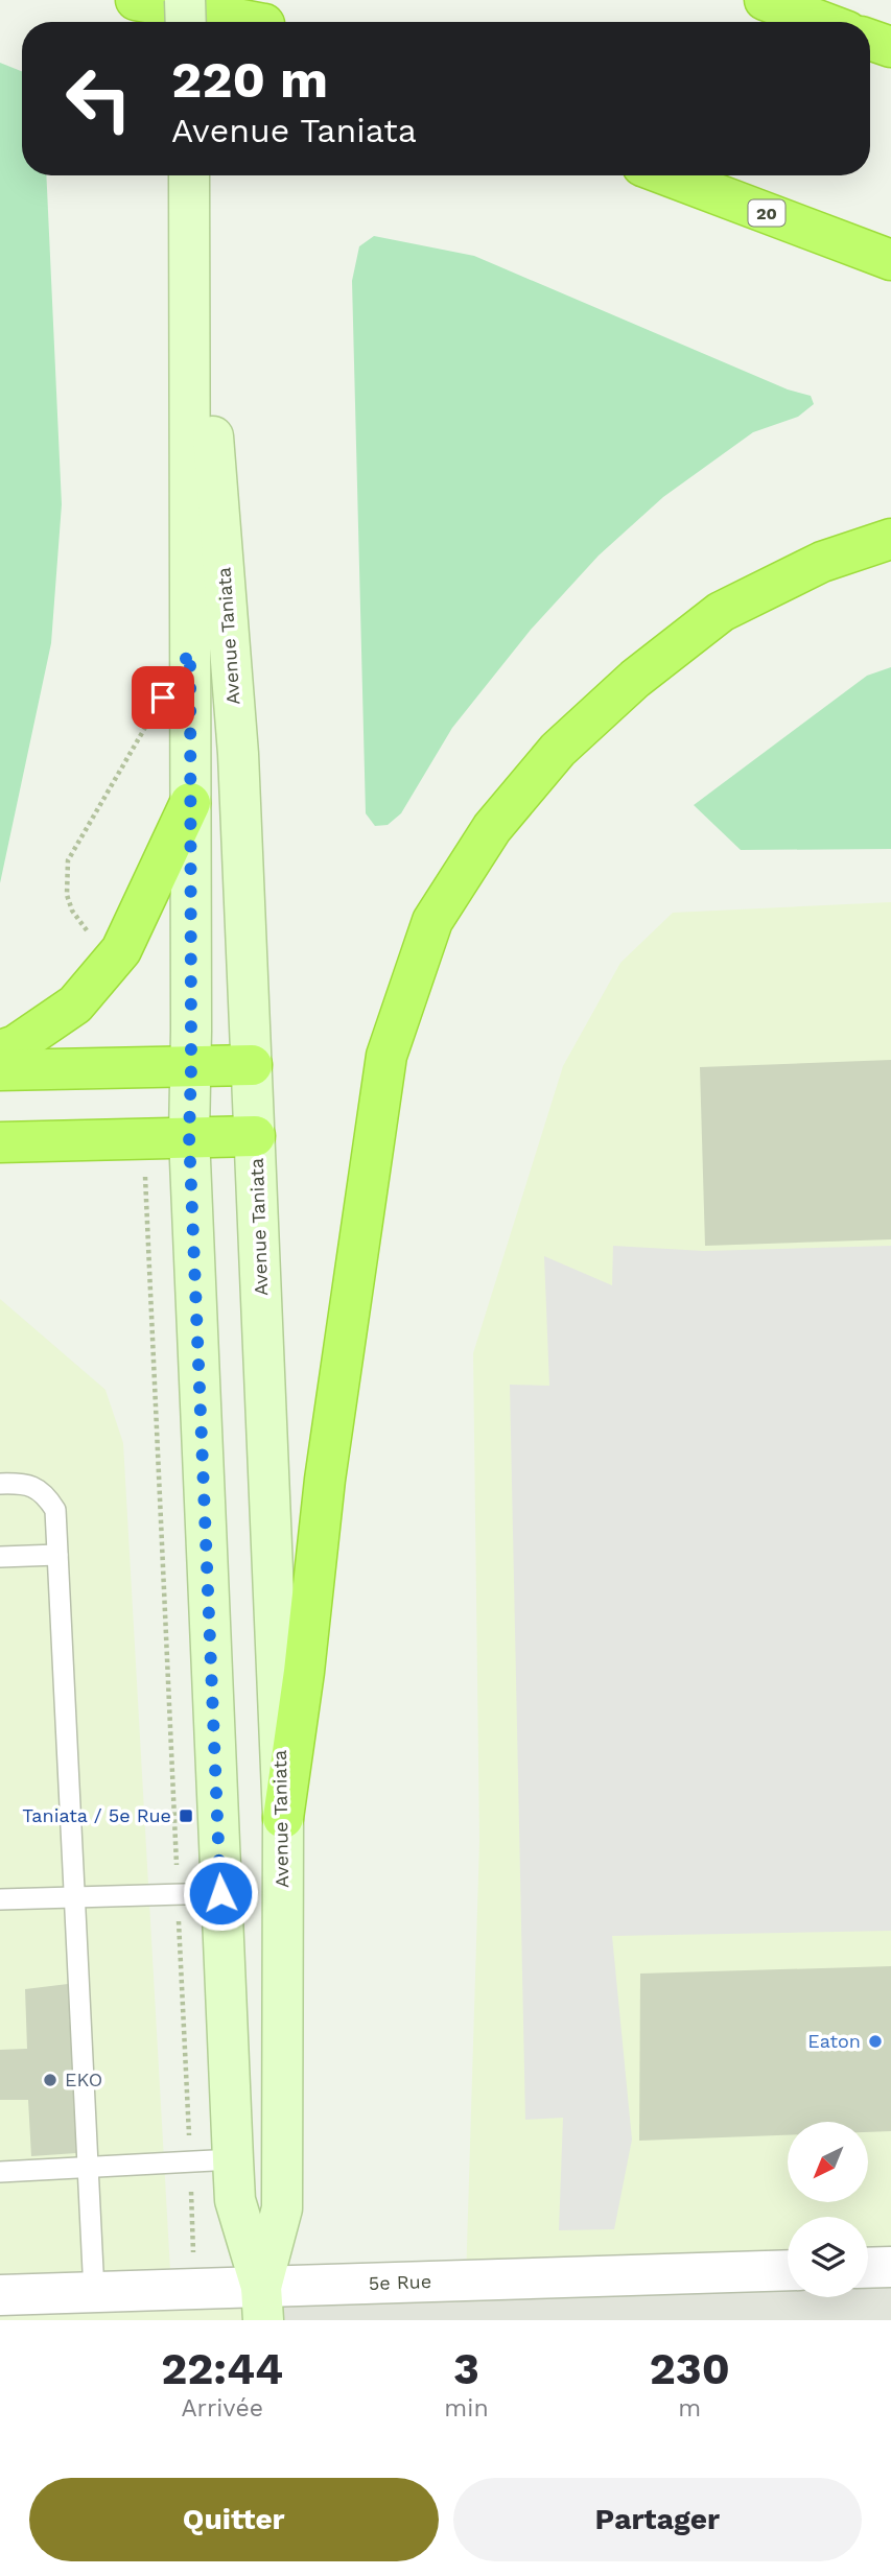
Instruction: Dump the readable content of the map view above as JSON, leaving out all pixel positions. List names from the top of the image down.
{
  "streets": {
    "highway": ["20"],
    "main road": ["Avenue Taniata"],
    "street": ["5e Rue"]
  },
  "crossings": [
    ["Avenue Taniata", "5e Rue"]
  ],
  "places": {
    "transit": ["Taniata / 5e Rue"],
    "other": ["Eaton", "EKO"]
  },
  "north": "bottom left",
  "page": {
    "turn": ["220 m", "Avenue Taniata"],
    "eta": [
      "22:44",
      "Arrivée",
      "3",
      "min",
      "230",
      "m"
    ],
    "buttons": ["Quitter", "Partager"]
  }
}
